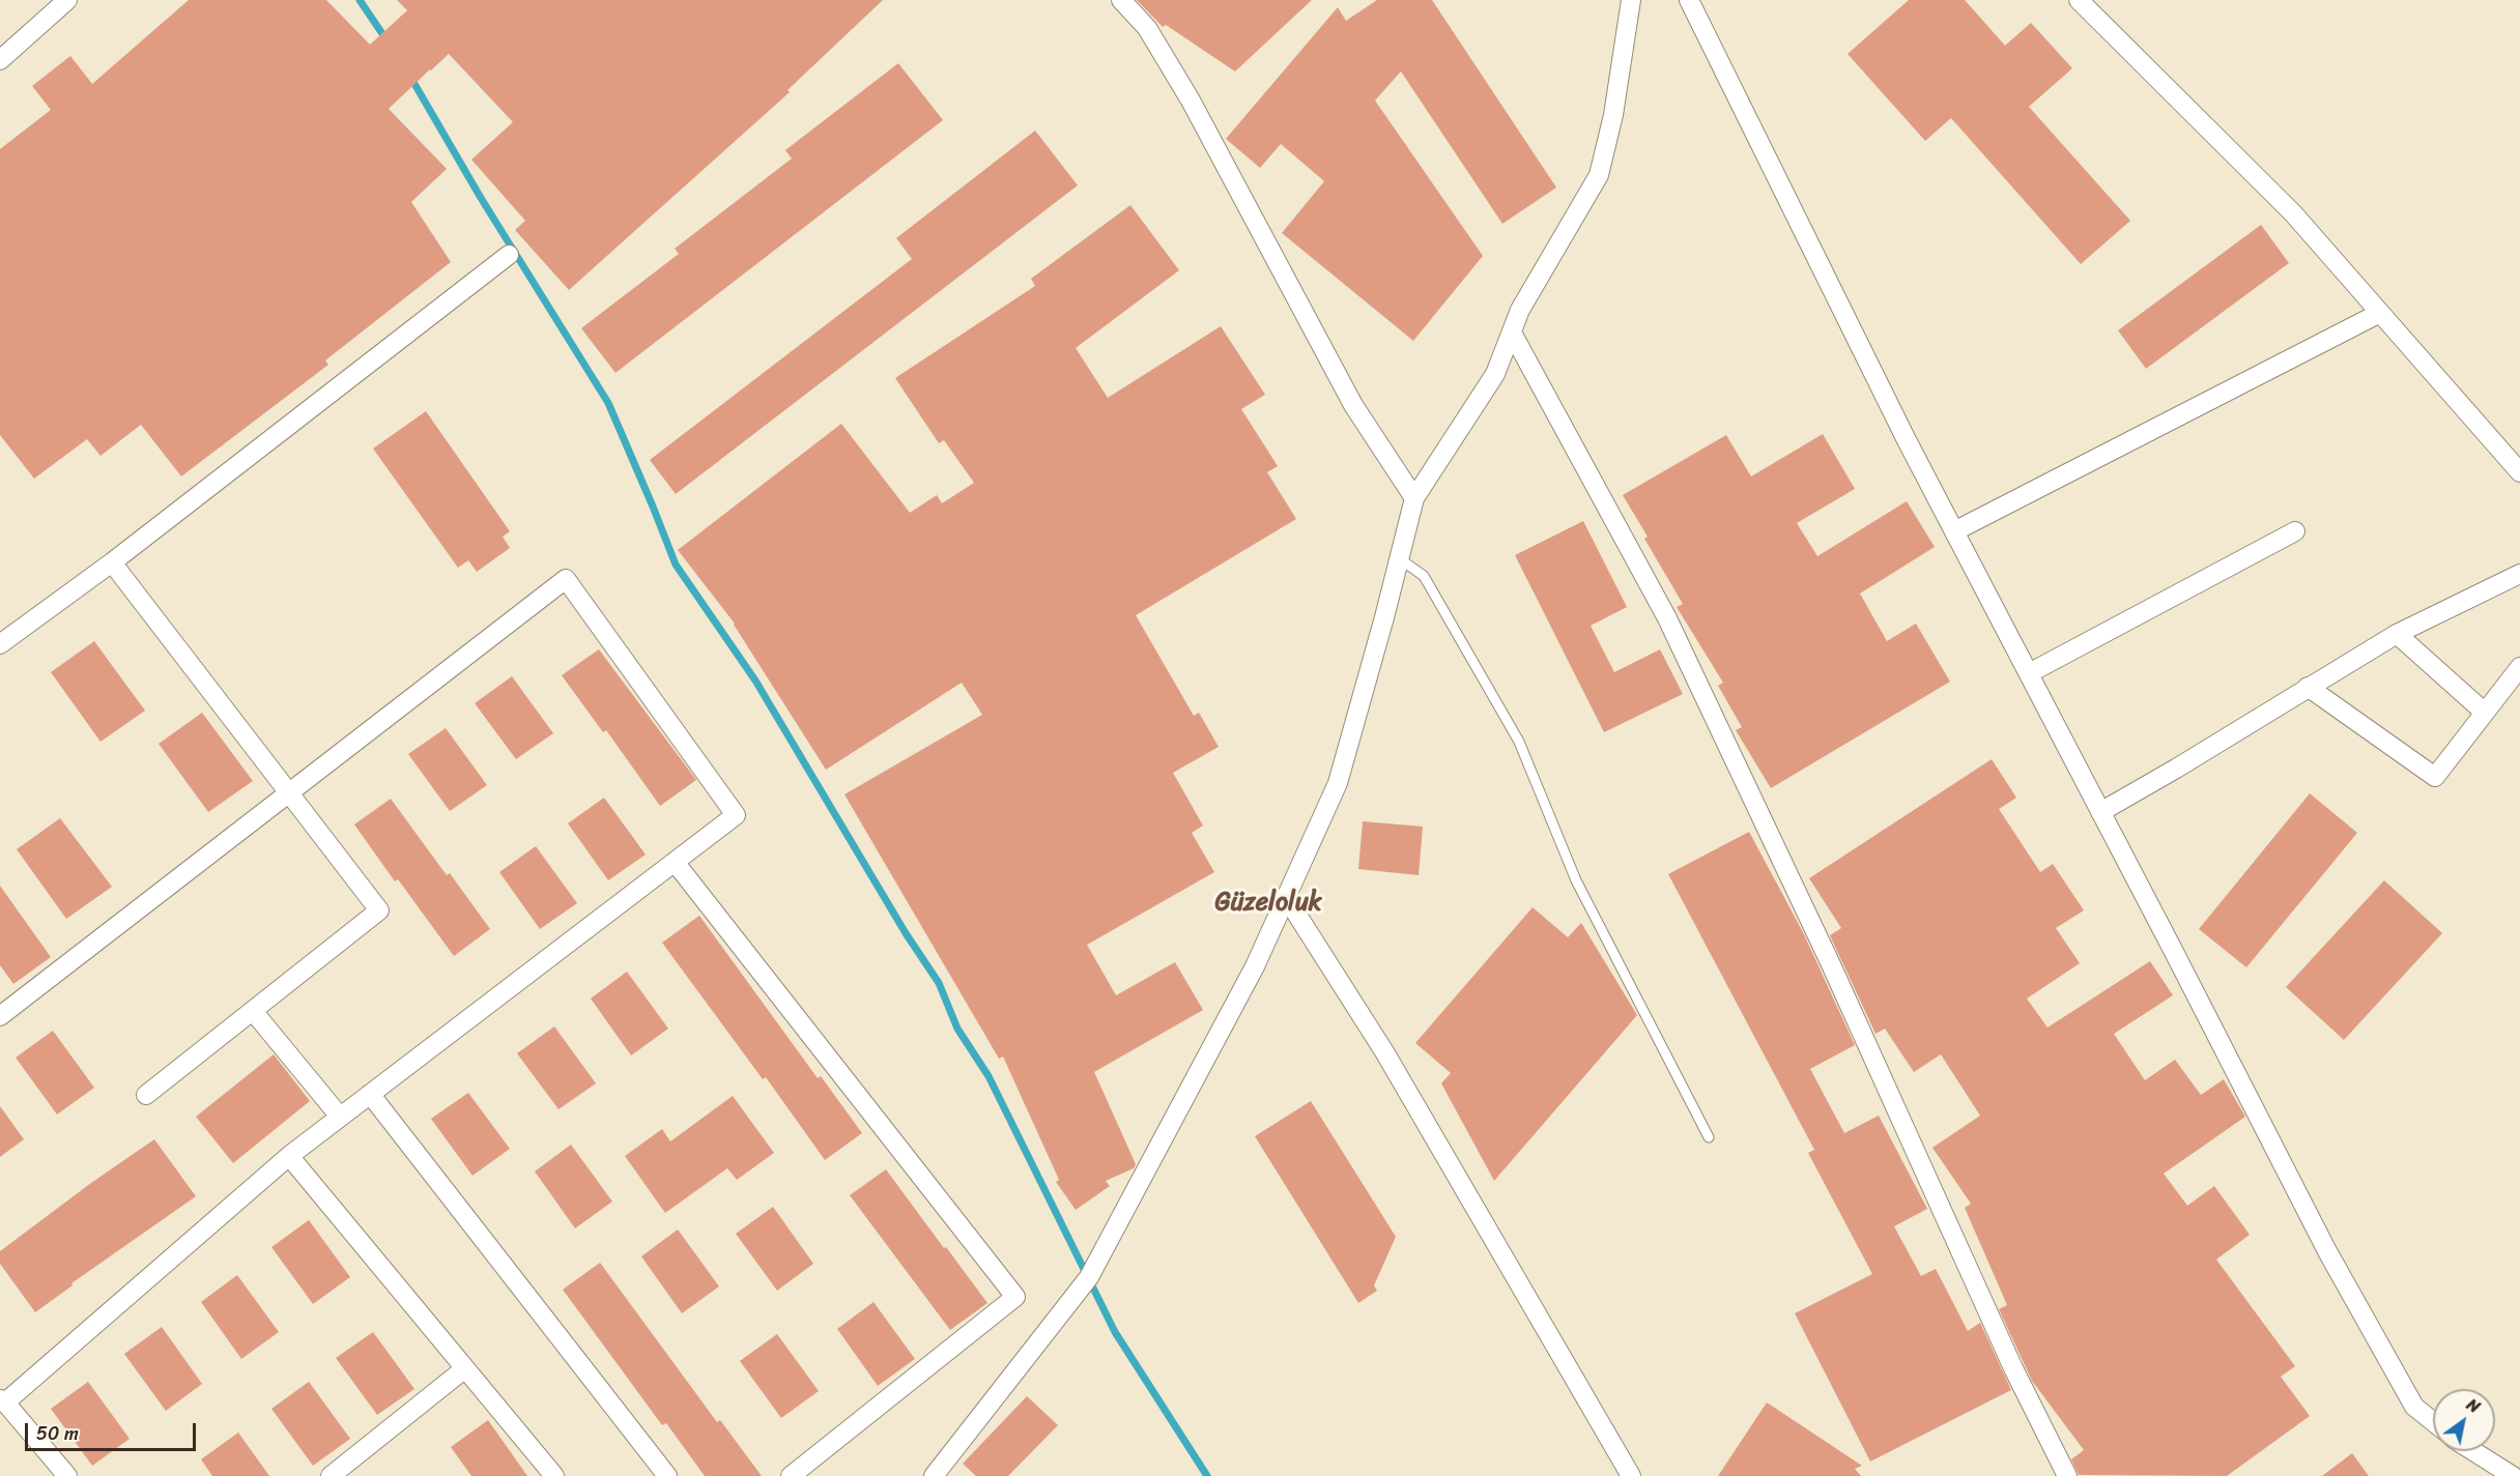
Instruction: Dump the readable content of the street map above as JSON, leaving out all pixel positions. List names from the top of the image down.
{
  "districts": ["Güzeloluk"],
  "scale_bar": "50 m",
  "north": "top right"
}
